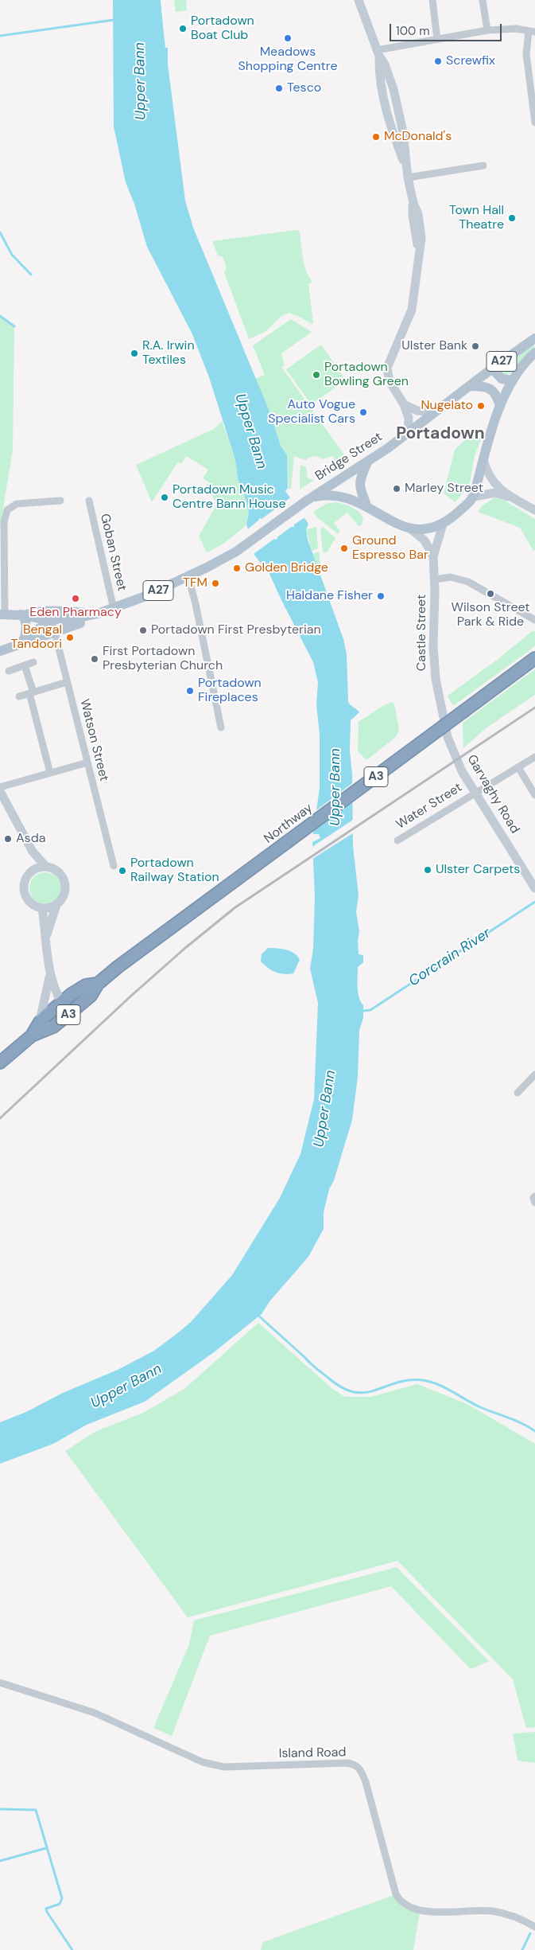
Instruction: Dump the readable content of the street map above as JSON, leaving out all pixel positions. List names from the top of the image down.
{
  "streets": {
    "highway": ["A3", "Northway"],
    "main road": ["A27", "Bridge Street"],
    "street": [
      "Goban Street",
      "Castle Street",
      "Watson Street",
      "Garvaghy Road",
      "Water Street",
      "Island Road"
    ]
  },
  "crossings": [
    ["A27", "Bridge Street"],
    ["A27", "Goban Street"],
    ["A27", "Castle Street"],
    ["A27", "Watson Street"],
    ["Castle Street", "Garvaghy Road"],
    ["Garvaghy Road", "Water Street"]
  ],
  "districts": ["Portadown"],
  "water": ["Upper Bann", "Corcrain River"],
  "places": [
    "Portadown Boat Club",
    "Meadows Shopping Centre",
    "Screwfix",
    "Tesco",
    "McDonald's",
    "Town Hall Theatre",
    "Ulster Bank",
    "R.A. Irwin Textiles",
    "Portadown Bowling Green",
    "Nugelato",
    "Auto Vogue Specialist Cars",
    "Marley Street",
    "Portadown Music Centre Bann House",
    "Ground Espresso Bar",
    "Golden Bridge",
    "TFM",
    "Wilson Street Park & Ride",
    "Haldane Fisher",
    "Eden Pharmacy",
    "Portadown First Presbyterian",
    "Bengal Tandoori",
    "First Portadown Presbyterian Church",
    "Portadown Fireplaces",
    "Asda",
    "Ulster Carpets",
    "Portadown Railway Station"
  ],
  "scale_bar": "100 m"
}
